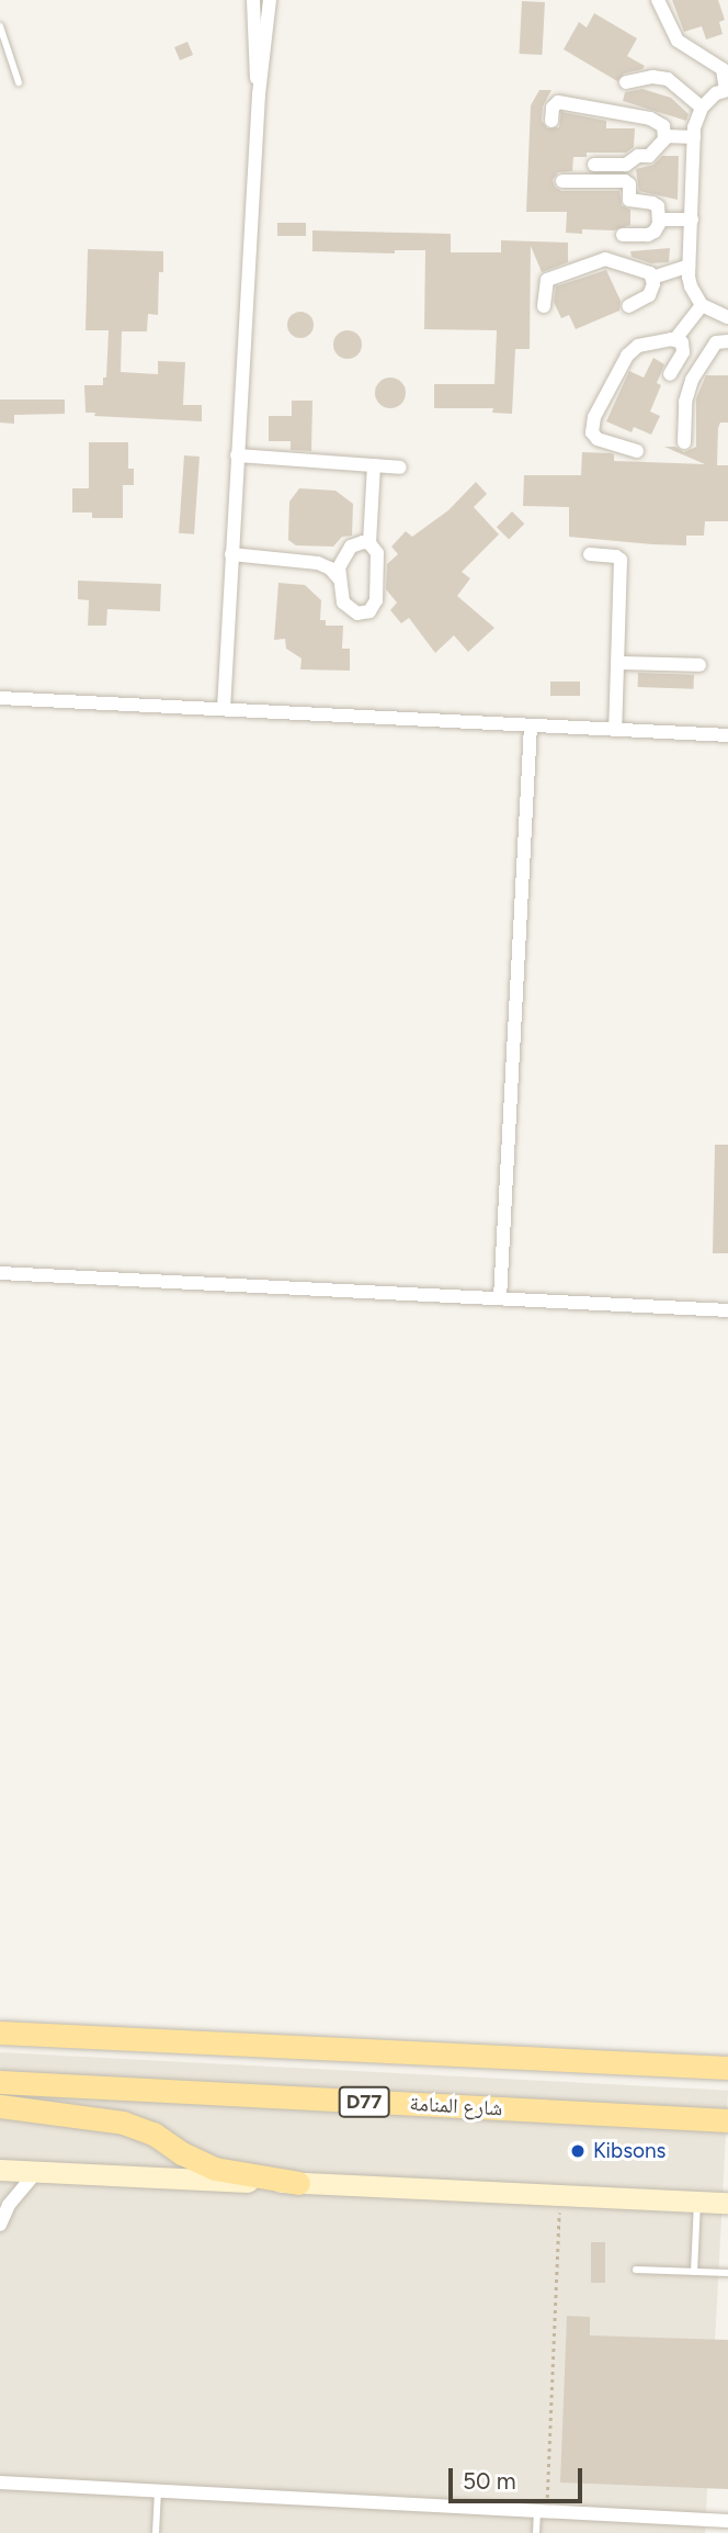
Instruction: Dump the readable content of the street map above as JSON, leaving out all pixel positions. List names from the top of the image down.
{
  "streets": {
    "main road": ["D77", "شارع المنامة"]
  },
  "places": ["Kibsons"],
  "scale_bar": "50 m"
}
